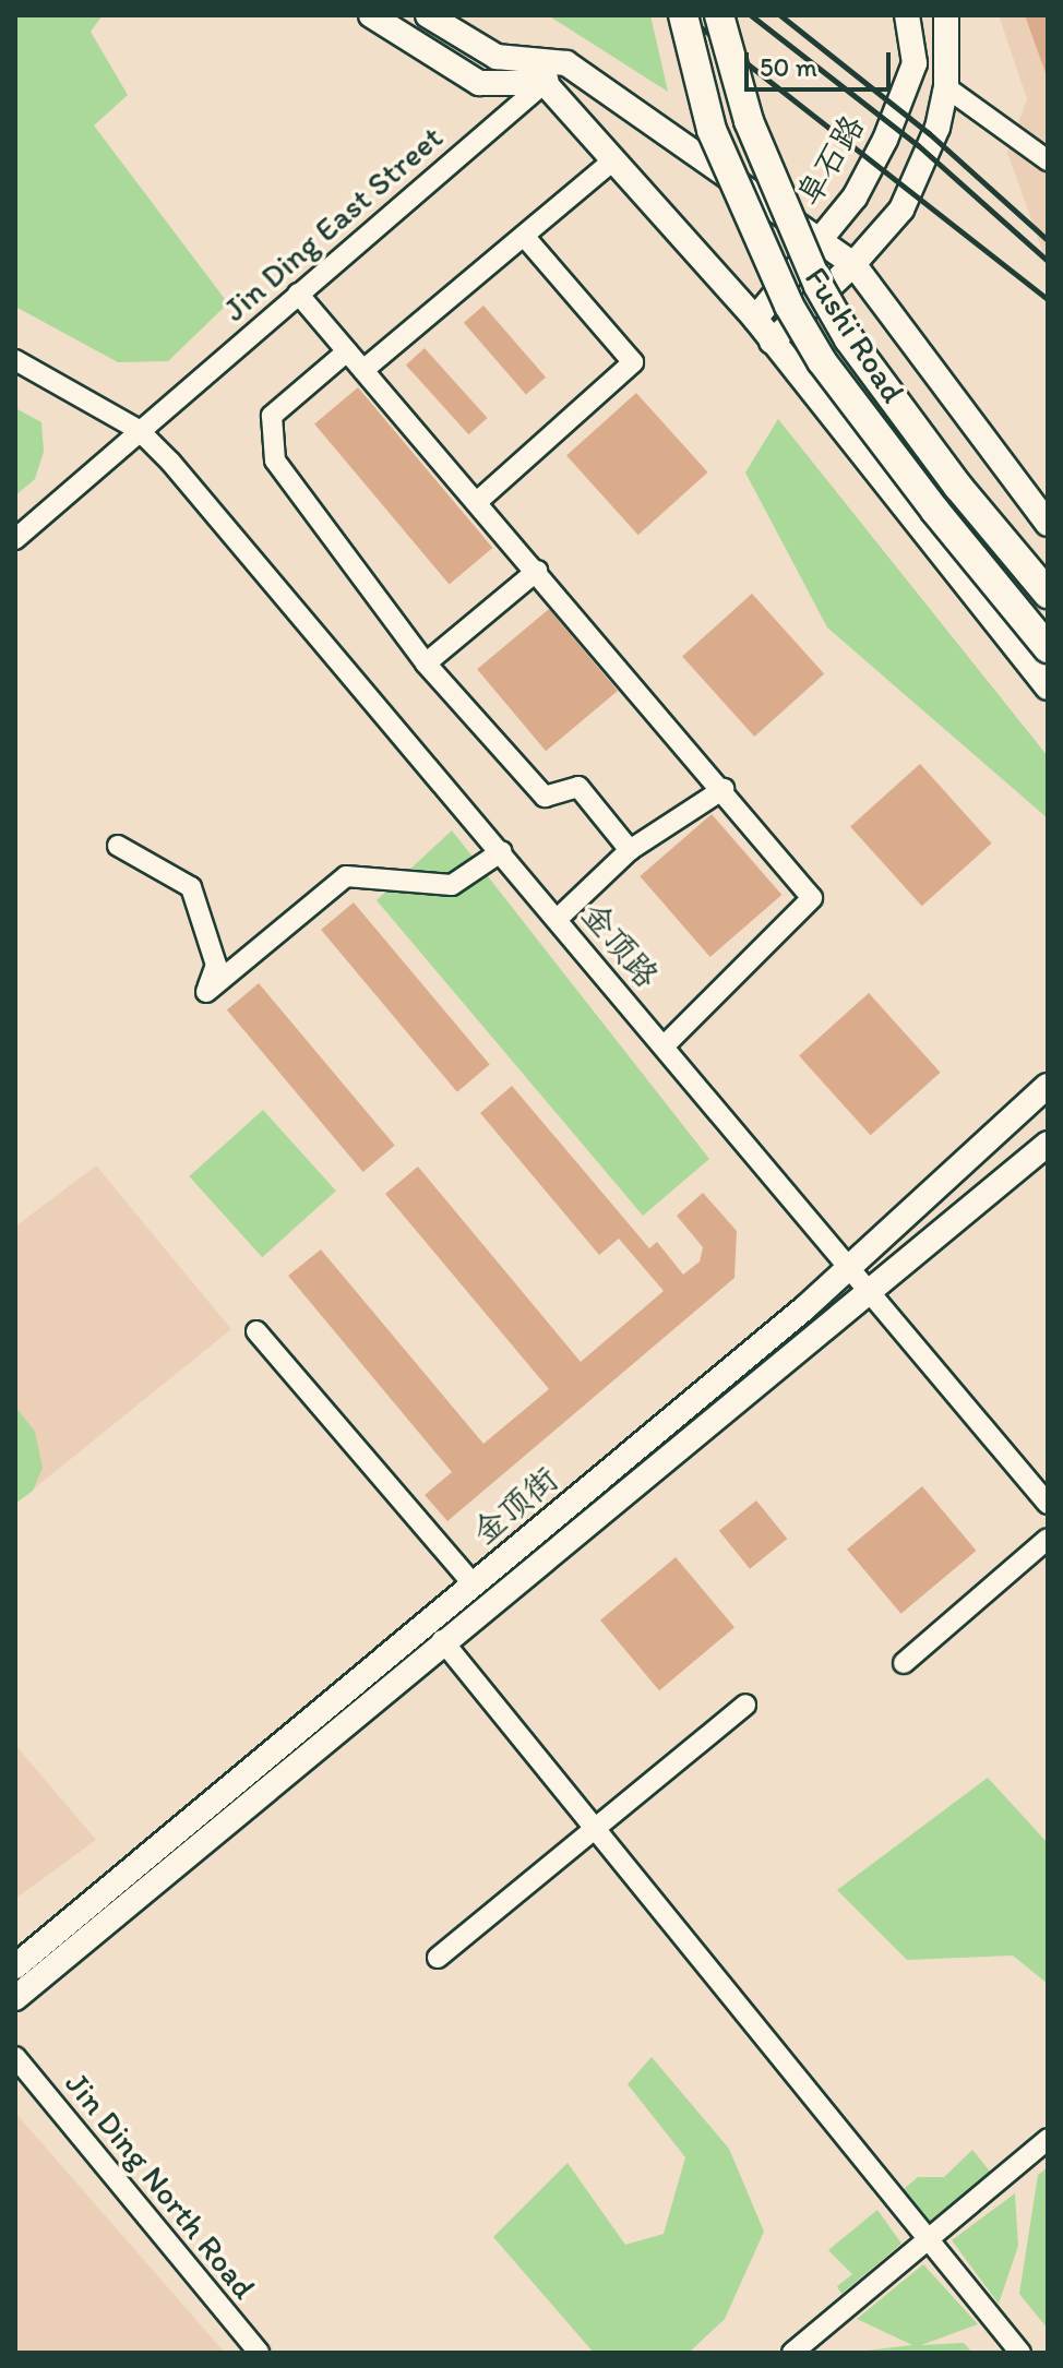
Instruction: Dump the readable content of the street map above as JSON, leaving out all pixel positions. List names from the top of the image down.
{
  "streets": {
    "highway": ["Fushi Road"],
    "main road": ["阜石路", "金顶街"],
    "street": ["Jin Ding East Street", "金顶路", "Jin Ding North Road"]
  },
  "crossings": [
    ["Jin Ding East Street", "金顶路"],
    ["金顶路", "金顶街"]
  ],
  "scale_bar": "50 m"
}
